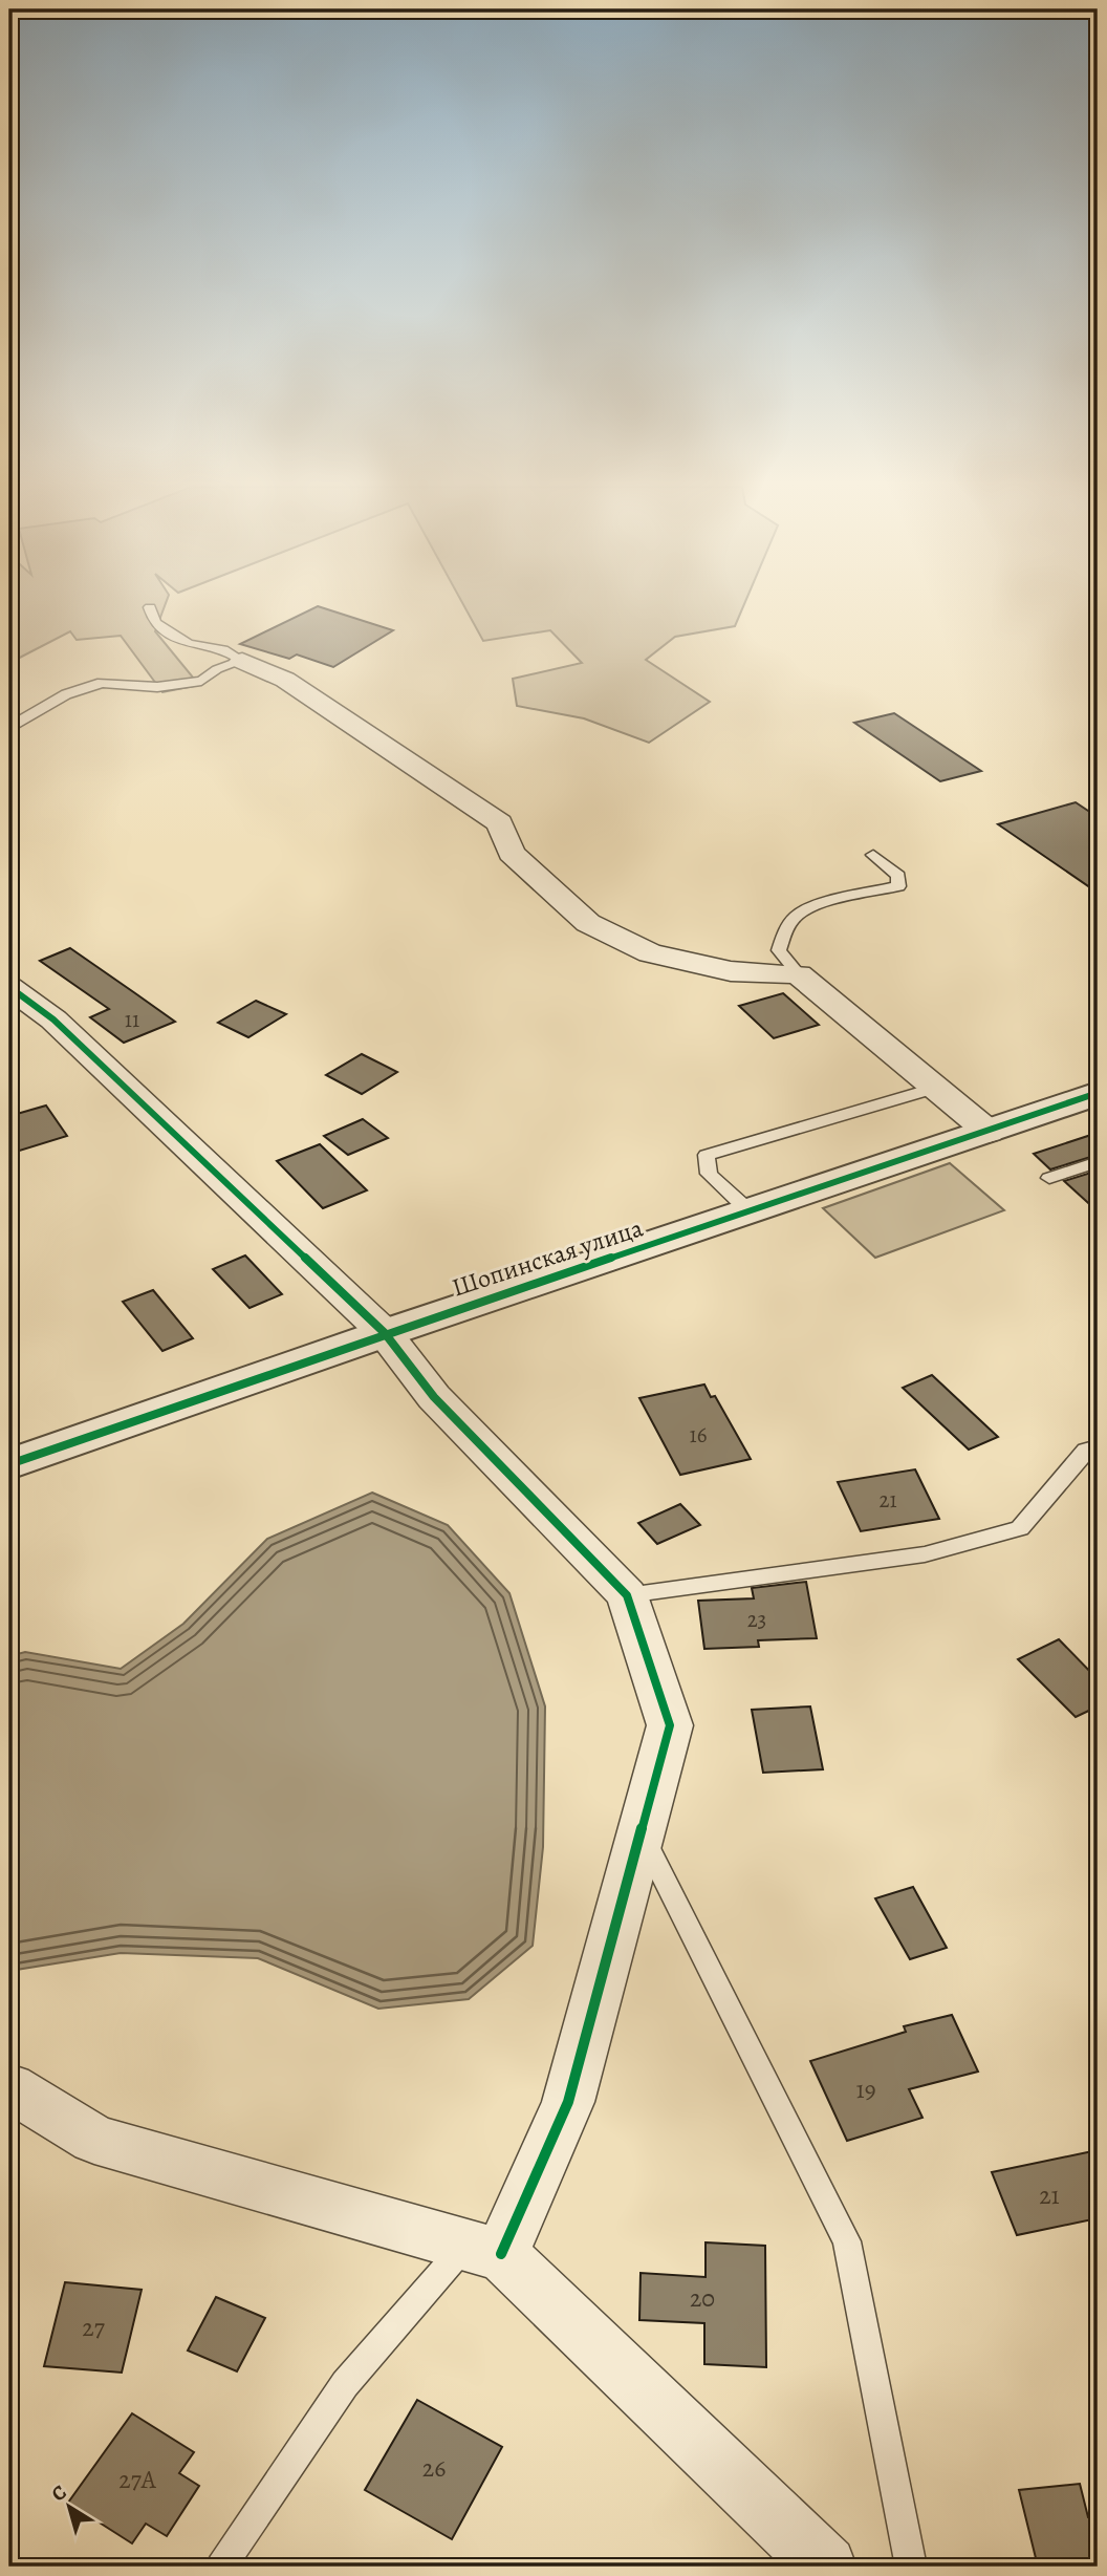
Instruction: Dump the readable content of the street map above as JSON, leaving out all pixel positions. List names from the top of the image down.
{
  "streets": {
    "street": ["Шопинская улица"]
  },
  "house_numbers": [
    "11",
    "16",
    "21",
    "23",
    "19",
    "21",
    "20",
    "27",
    "26",
    "27А"
  ],
  "north": "top left"
}
